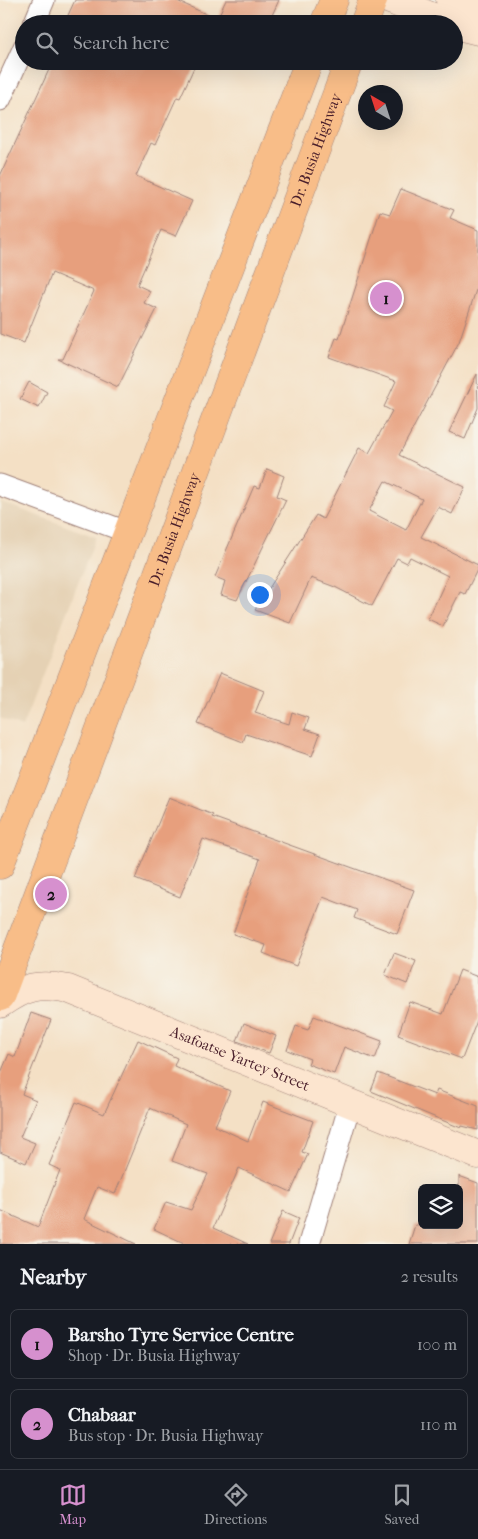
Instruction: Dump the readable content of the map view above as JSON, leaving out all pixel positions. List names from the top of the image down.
{
  "streets": {
    "highway": ["Dr. Busia Highway"],
    "street": ["Asafoatse Yartey Street"]
  },
  "north": "top left",
  "page": {
    "search": "Search here",
    "pins": ["1", "2"],
    "heading": ["Nearby", "2 results"],
    "list": [
      {
        "mark": "1",
        "name": "Barsho Tyre Service Centre",
        "note": "Shop · Dr. Busia Highway",
        "value": "100 m"
      },
      {
        "mark": "2",
        "name": "Chabaar",
        "note": "Bus stop · Dr. Busia Highway",
        "value": "110 m"
      }
    ],
    "nav": ["Map", "Directions", "Saved"]
  }
}
